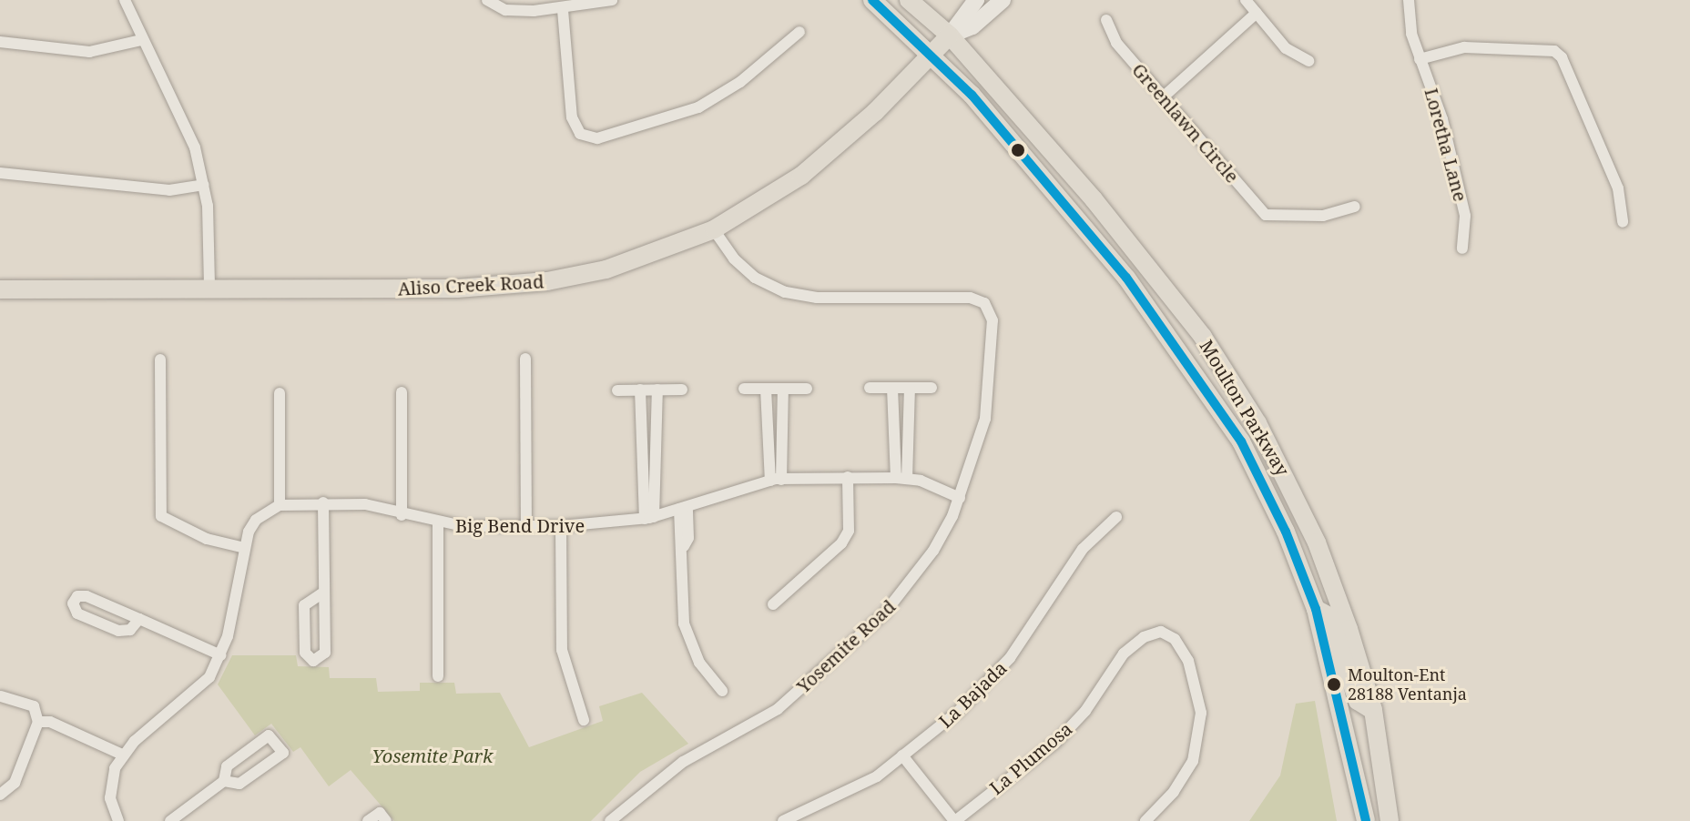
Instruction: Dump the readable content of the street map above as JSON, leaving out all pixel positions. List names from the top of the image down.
{
  "streets": {
    "main road": ["Aliso Creek Road", "Moulton Parkway"],
    "street": [
      "Greenlawn Circle",
      "Loretha Lane",
      "Big Bend Drive",
      "Yosemite Road",
      "La Bajada",
      "La Plumosa"
    ]
  },
  "crossings": [
    ["Aliso Creek Road", "Moulton Parkway"],
    ["Aliso Creek Road", "Yosemite Road"],
    ["Big Bend Drive", "Yosemite Road"]
  ],
  "parks": ["Yosemite Park"],
  "places": ["Moulton-Ent 28188 Ventanja"]
}
